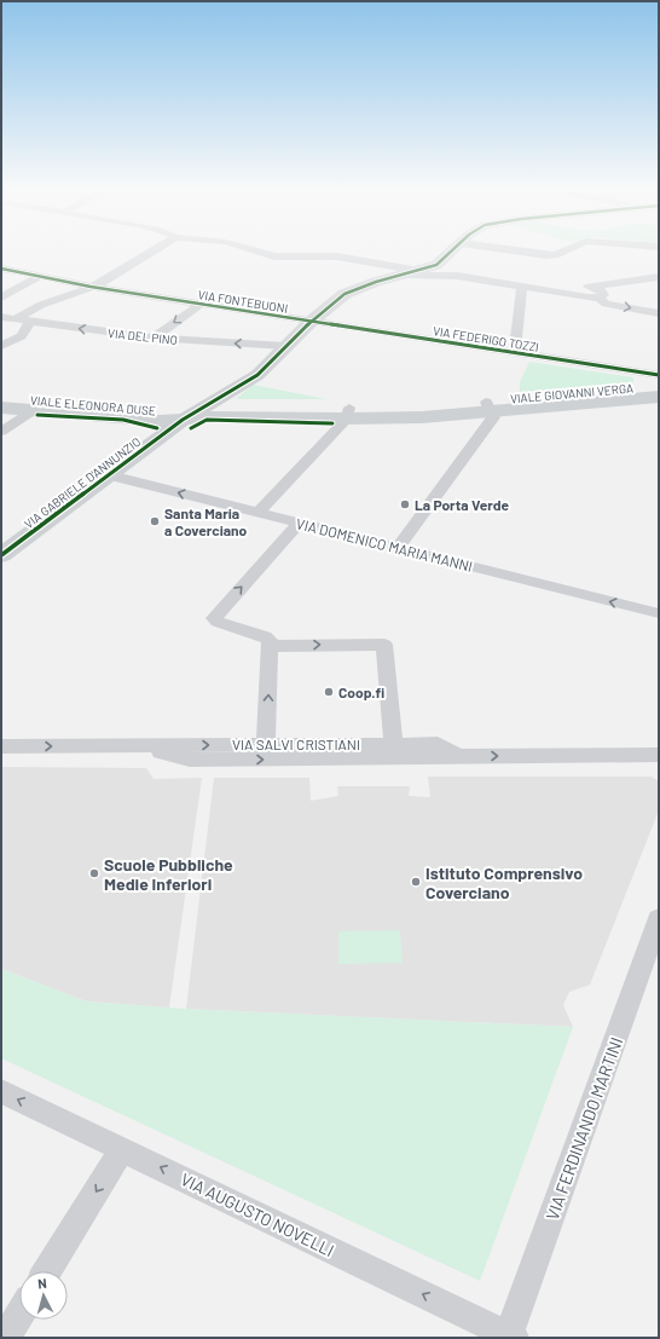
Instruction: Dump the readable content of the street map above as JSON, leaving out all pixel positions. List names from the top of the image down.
{
  "streets": {
    "main road": ["VIALE GIOVANNI VERGA", "VIALE ELEONORA DUSE", "VIA GABRIELE D'ANNUNZIO"],
    "street": [
      "VIA FONTEBUONI",
      "VIA DEL PINO",
      "VIA FEDERIGO TOZZI",
      "VIA DOMENICO MARIA MANNI",
      "VIA SALVI CRISTIANI",
      "VIA FERDINANDO MARTINI",
      "VIA AUGUSTO NOVELLI"
    ]
  },
  "crossings": [
    ["VIA FONTEBUONI", "VIA FEDERIGO TOZZI"],
    ["VIA FONTEBUONI", "VIA GABRIELE D'ANNUNZIO"],
    ["VIA DEL PINO", "VIA GABRIELE D'ANNUNZIO"],
    ["VIA FEDERIGO TOZZI", "VIA GABRIELE D'ANNUNZIO"],
    ["VIALE GIOVANNI VERGA", "VIALE ELEONORA DUSE"],
    ["VIALE GIOVANNI VERGA", "VIA GABRIELE D'ANNUNZIO"],
    ["VIALE ELEONORA DUSE", "VIA GABRIELE D'ANNUNZIO"],
    ["VIA GABRIELE D'ANNUNZIO", "VIA DOMENICO MARIA MANNI"],
    ["VIA FERDINANDO MARTINI", "VIA AUGUSTO NOVELLI"]
  ],
  "one_way": [
    "VIA DEL PINO",
    "VIA DOMENICO MARIA MANNI",
    "VIA SALVI CRISTIANI",
    "VIA AUGUSTO NOVELLI"
  ],
  "places": [
    "La Porta Verde",
    "Santa Maria a Coverciano",
    "Coop.fi",
    "Scuole Pubbliche Medie Inferiori",
    "Istituto Comprensivo Coverciano"
  ],
  "north": "top"
}
